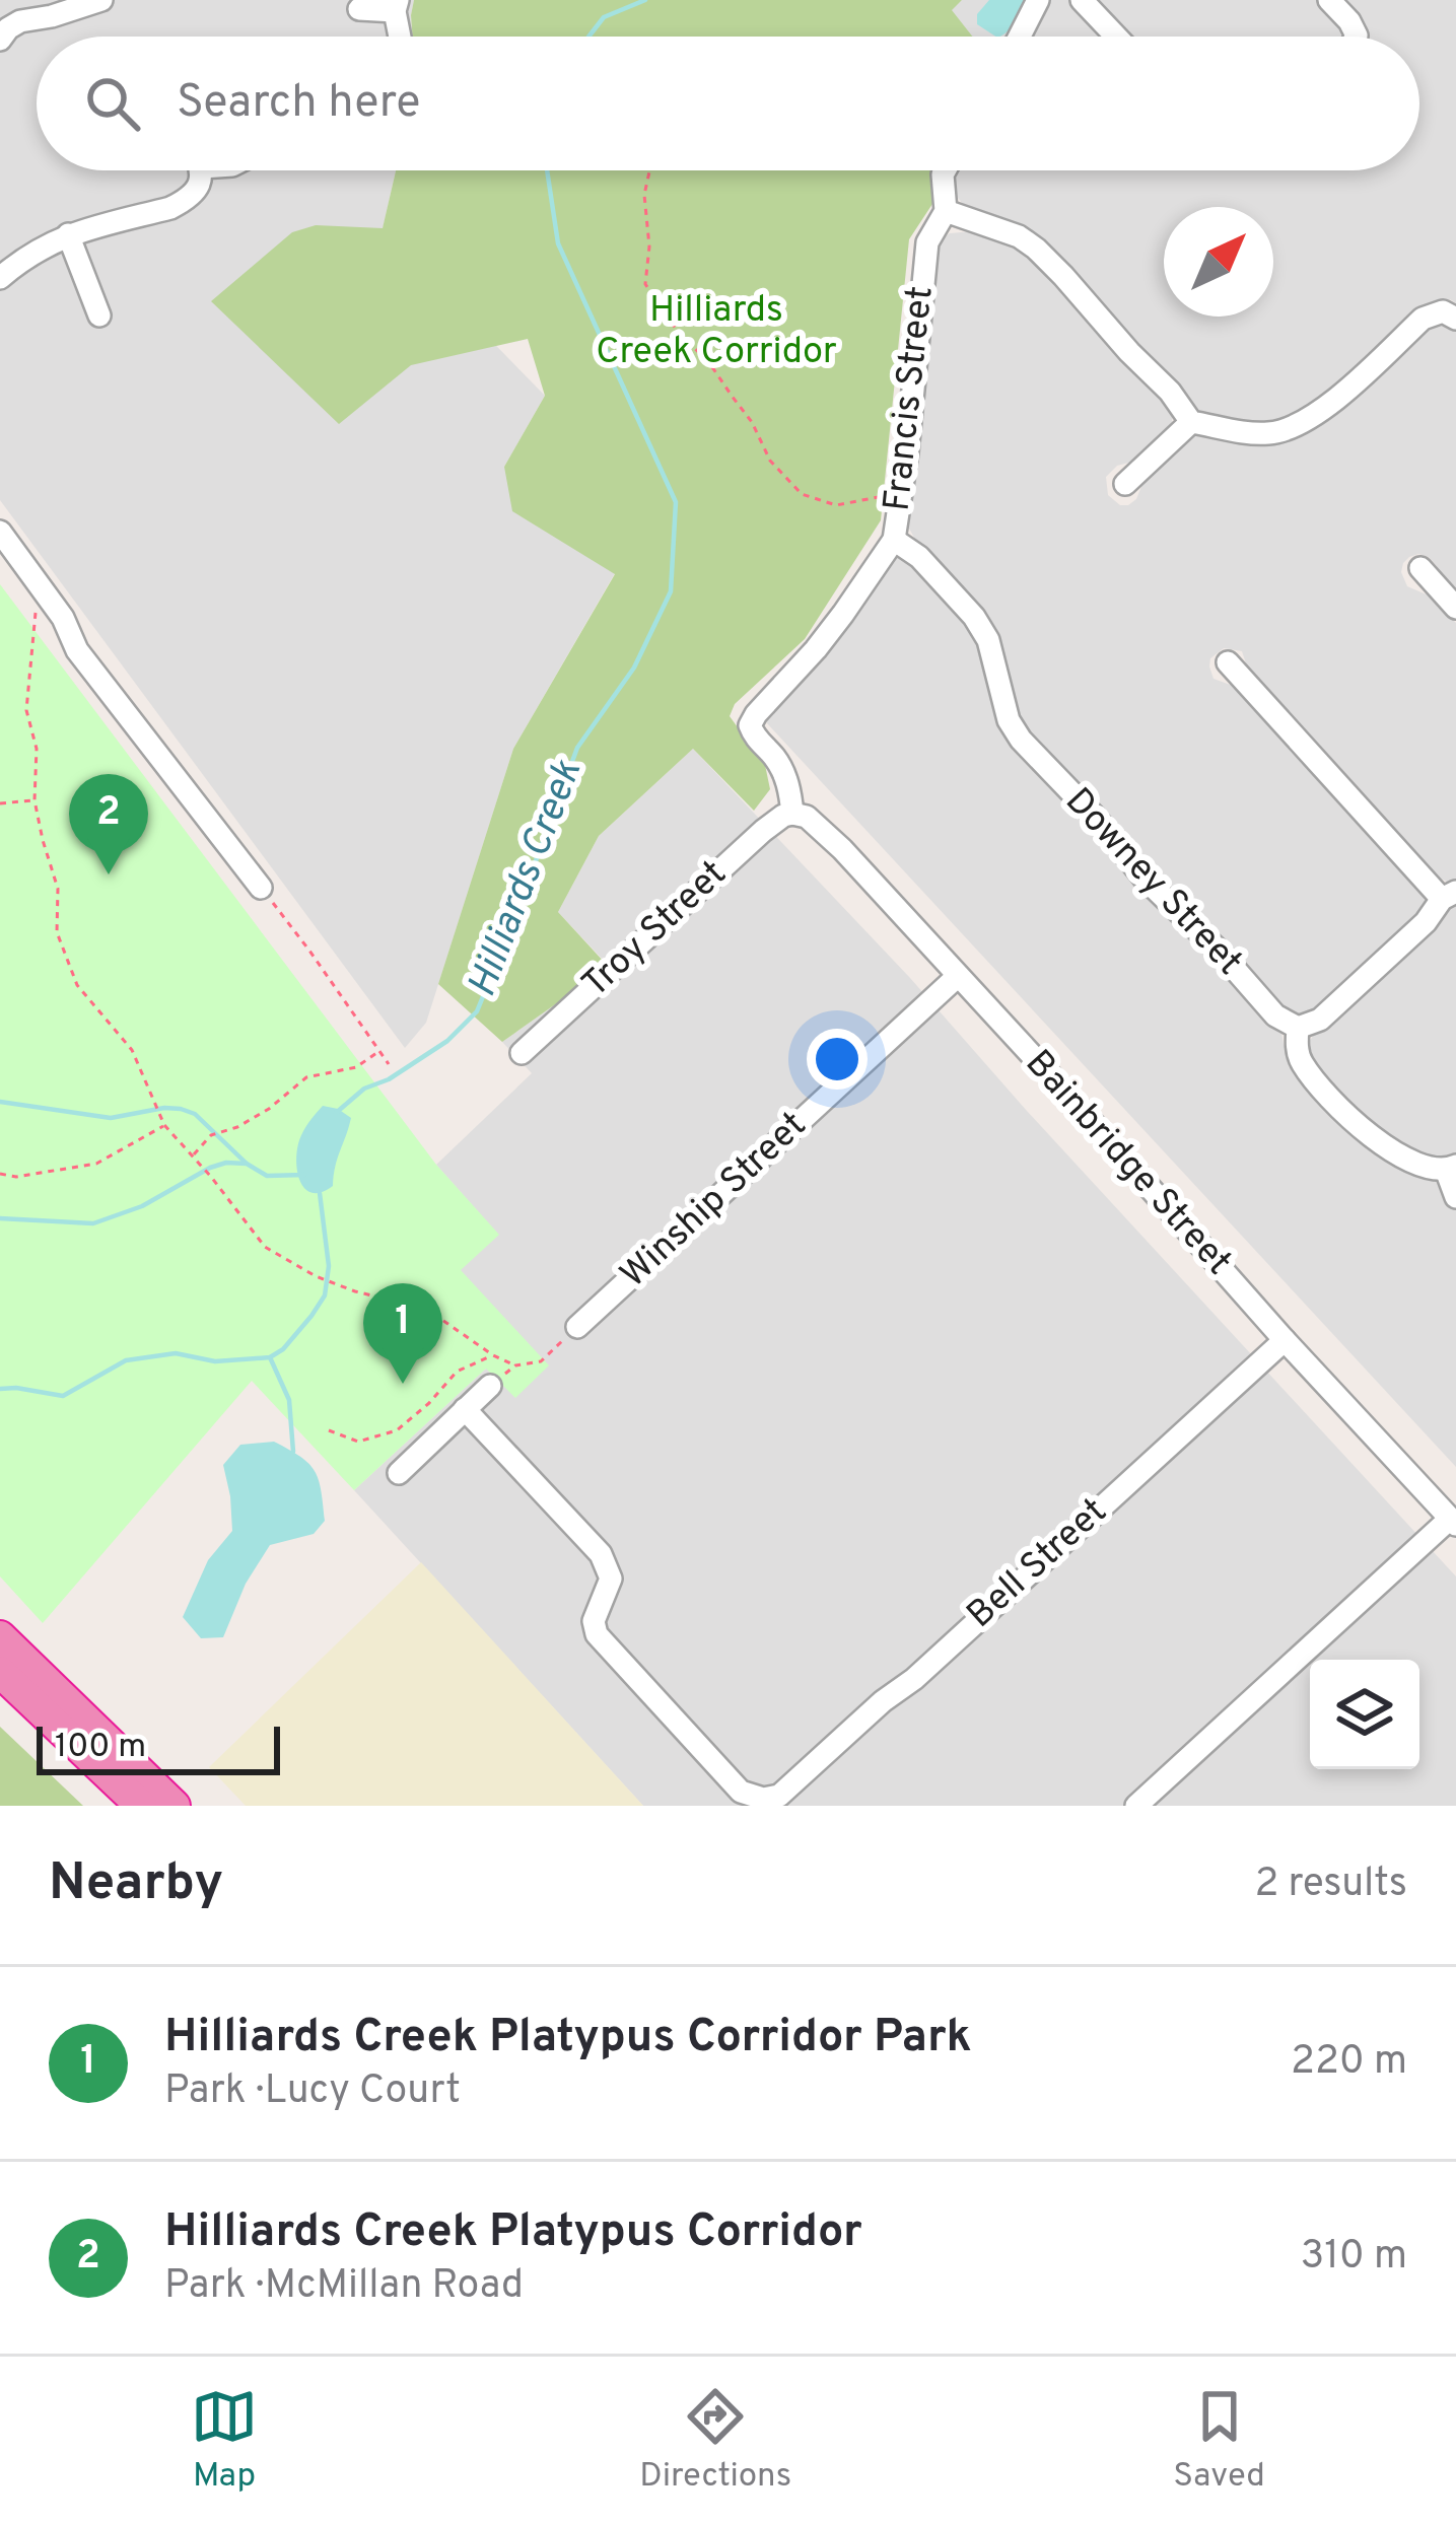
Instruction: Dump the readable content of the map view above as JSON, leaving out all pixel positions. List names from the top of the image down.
{
  "streets": {
    "street": [
      "Francis Street",
      "Downey Street",
      "Troy Street",
      "Bainbridge Street",
      "Winship Street",
      "Bell Street"
    ]
  },
  "crossings": [
    ["Francis Street", "Downey Street"],
    ["Francis Street", "Troy Street"],
    ["Francis Street", "Bainbridge Street"],
    ["Troy Street", "Bainbridge Street"],
    ["Bainbridge Street", "Winship Street"],
    ["Bainbridge Street", "Bell Street"]
  ],
  "water": ["Hilliards Creek"],
  "parks": ["Hilliards Creek Corridor"],
  "scale_bar": "100 m",
  "north": "top right",
  "page": {
    "search": "Search here",
    "pins": ["2", "1"],
    "scale": "100 m",
    "heading": ["Nearby", "2 results"],
    "list": [
      {
        "mark": "1",
        "name": "Hilliards Creek Platypus Corridor Park",
        "note": "Park · Lucy Court",
        "value": "220 m"
      },
      {
        "mark": "2",
        "name": "Hilliards Creek Platypus Corridor",
        "note": "Park · McMillan Road",
        "value": "310 m"
      }
    ],
    "nav": ["Map", "Directions", "Saved"]
  }
}
